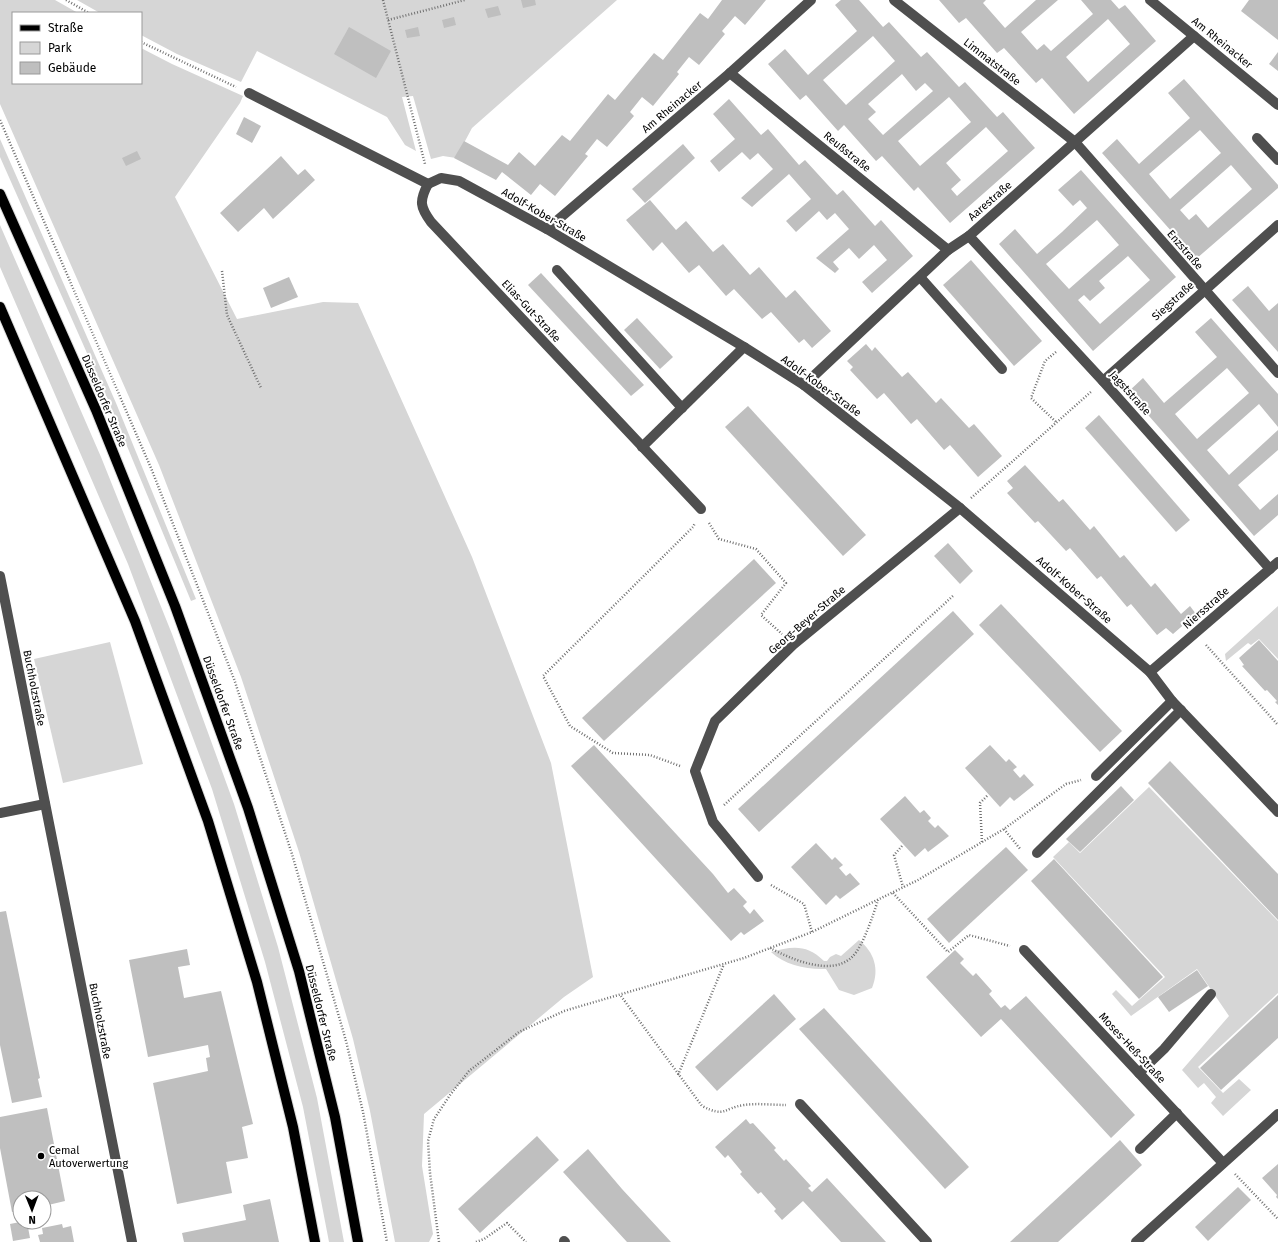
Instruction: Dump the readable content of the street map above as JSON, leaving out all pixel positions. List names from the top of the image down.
{
  "streets": {
    "main road": ["Düsseldorfer Straße"],
    "street": [
      "Am Rheinacker",
      "Limmatstraße",
      "Reußstraße",
      "Aarestraße",
      "Adolf-Kober-Straße",
      "Enzstraße",
      "Siegstraße",
      "Elias-Gut-Straße",
      "Jagststraße",
      "Niersstraße",
      "Georg-Beyer-Straße",
      "Buchholzstraße",
      "Moses-Heß-Straße"
    ]
  },
  "crossings": [
    ["Am Rheinacker", "Reußstraße"],
    ["Am Rheinacker", "Aarestraße"],
    ["Am Rheinacker", "Adolf-Kober-Straße"],
    ["Limmatstraße", "Aarestraße"],
    ["Limmatstraße", "Enzstraße"],
    ["Reußstraße", "Aarestraße"],
    ["Aarestraße", "Adolf-Kober-Straße"],
    ["Aarestraße", "Enzstraße"],
    ["Aarestraße", "Jagststraße"],
    ["Adolf-Kober-Straße", "Elias-Gut-Straße"],
    ["Adolf-Kober-Straße", "Niersstraße"],
    ["Adolf-Kober-Straße", "Georg-Beyer-Straße"],
    ["Enzstraße", "Siegstraße"],
    ["Siegstraße", "Jagststraße"],
    ["Jagststraße", "Niersstraße"]
  ],
  "places": ["Cemal Autoverwertung"],
  "legend": ["Straße", "Park", "Gebäude"],
  "north": "bottom"
}
